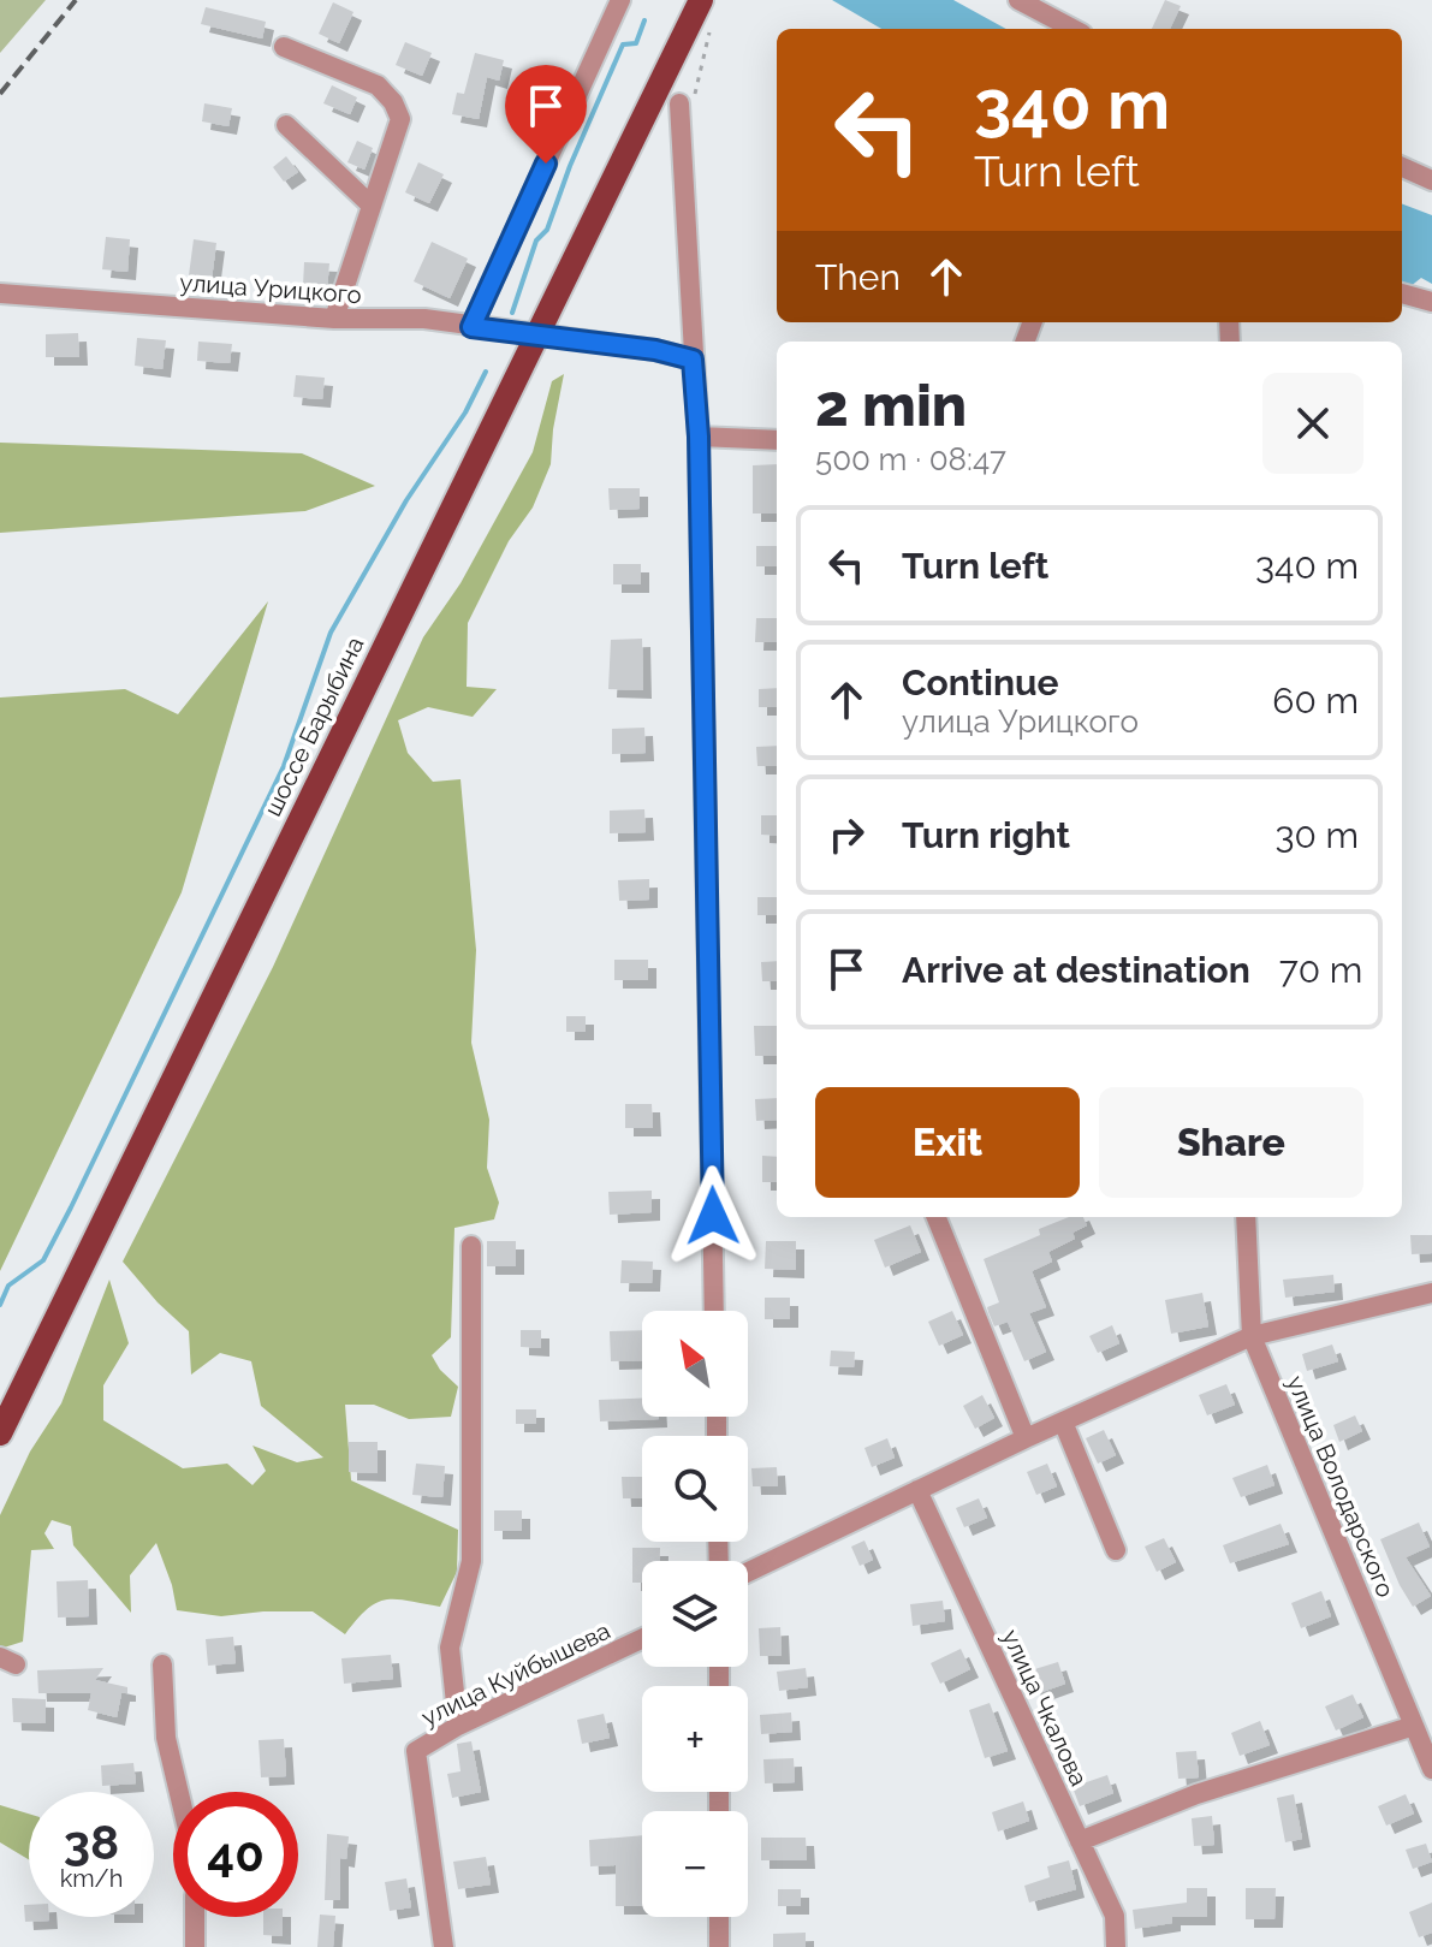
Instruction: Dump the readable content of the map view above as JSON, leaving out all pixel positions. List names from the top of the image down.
{
  "streets": {
    "main road": ["шоссе Барыбина"],
    "street": [
      "улица Урицкого",
      "улица Володарского",
      "улица Куйбышева",
      "улица Чкалова"
    ]
  },
  "crossings": [
    ["улица Урицкого", "шоссе Барыбина"]
  ],
  "north": "top left",
  "page": {
    "turn": ["340 m", "Turn left"],
    "then": "Then",
    "heading": ["2 min", "500 m · 08:47"],
    "list": [
      {
        "name": "Turn left",
        "value": "340 m"
      },
      {
        "name": "Continue",
        "note": "улица Урицкого",
        "value": "60 m"
      },
      {
        "name": "Turn right",
        "value": "30 m"
      },
      {
        "name": "Arrive at destination",
        "value": "70 m"
      }
    ],
    "buttons": ["Exit", "Share"],
    "map_buttons": ["+", "−"],
    "speed": "38 km/h",
    "limit": "40"
  }
}
